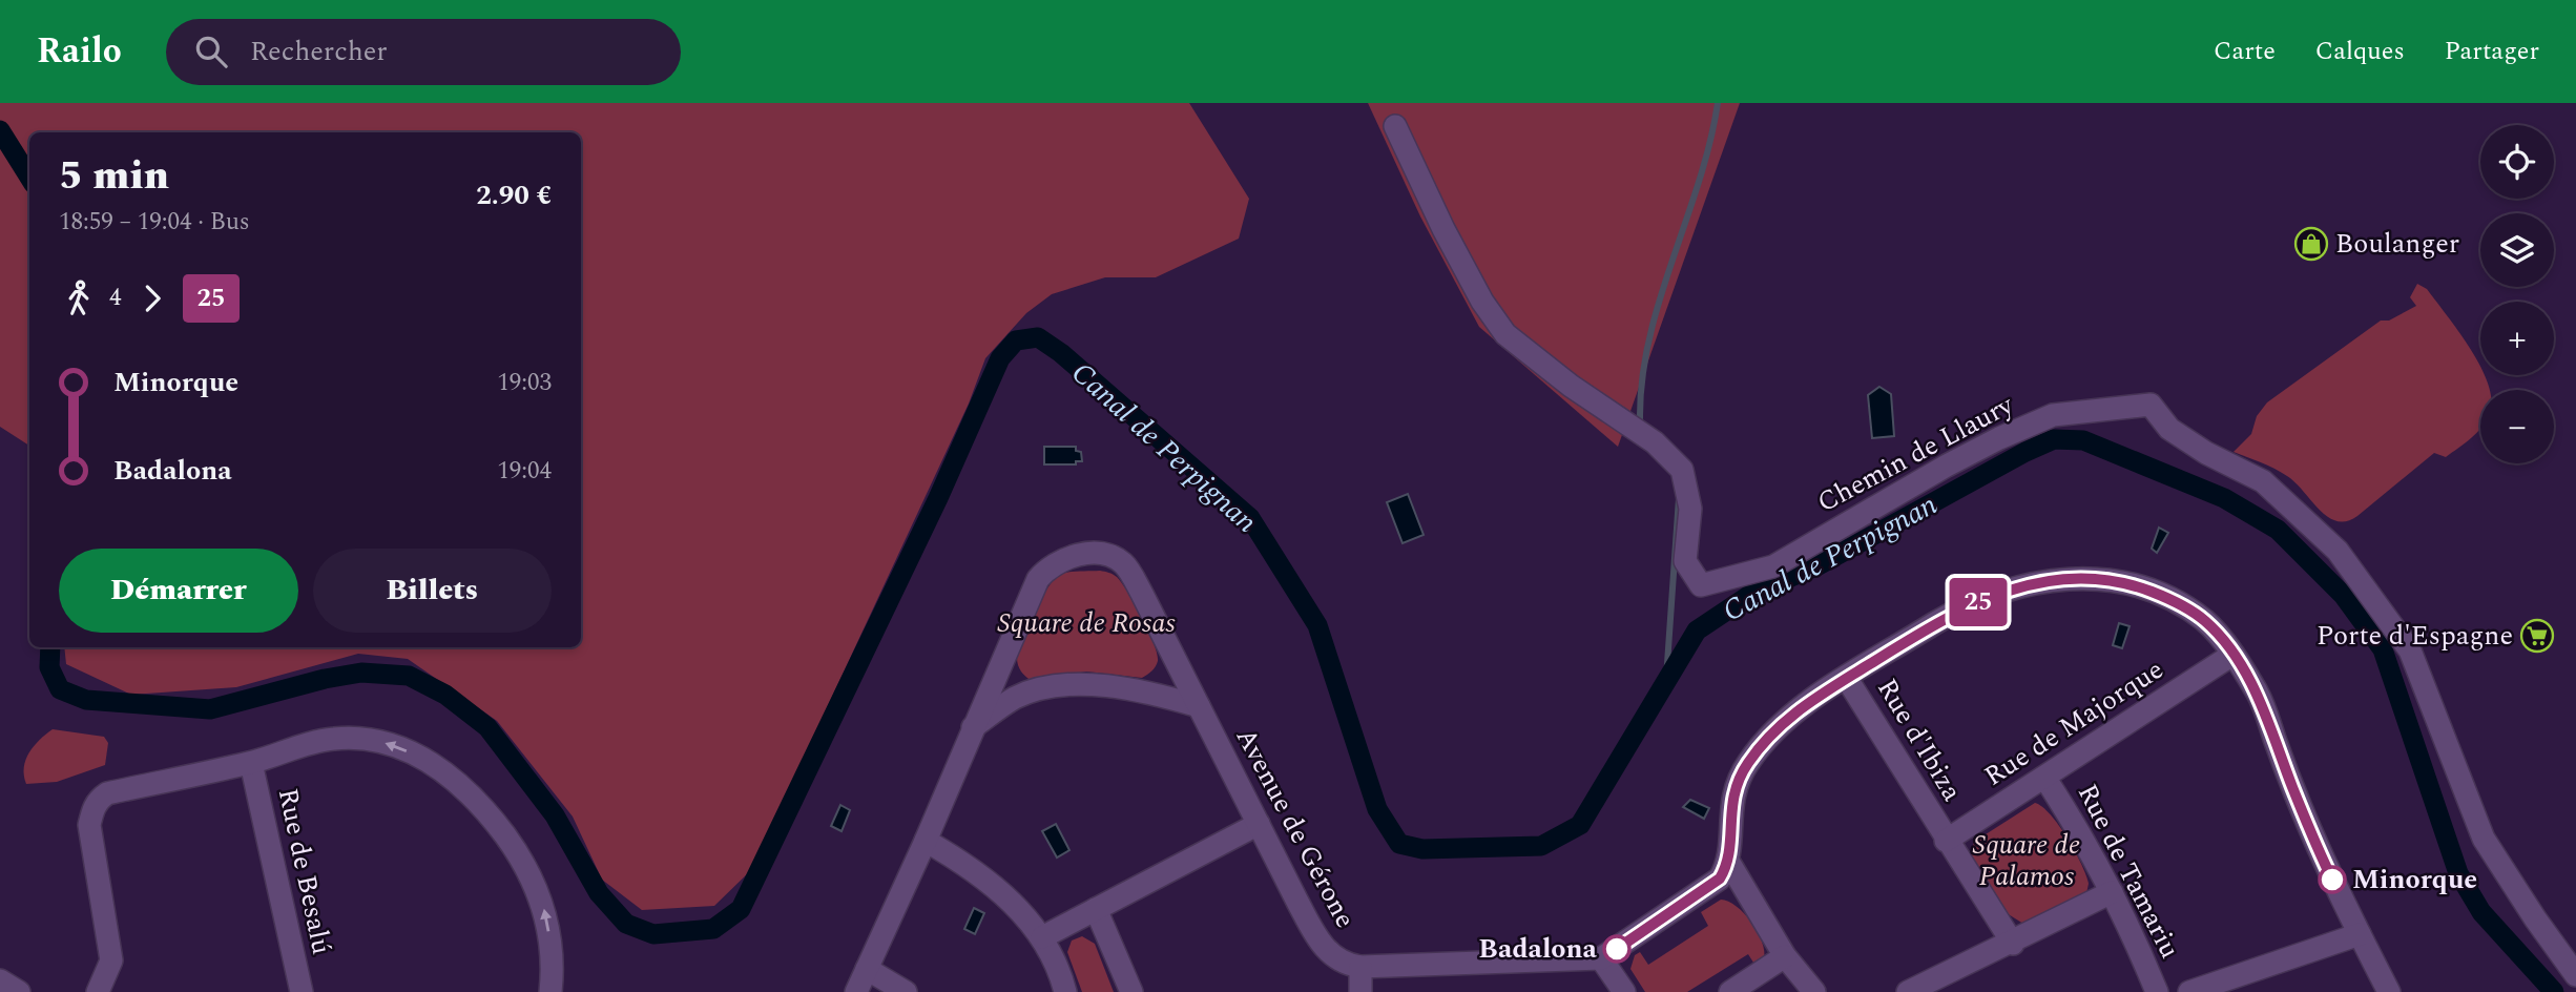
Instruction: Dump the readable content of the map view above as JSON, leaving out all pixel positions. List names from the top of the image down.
{
  "streets": {
    "street": [
      "Chemin de Llaury",
      "Rue de Majorque",
      "Rue d'Ibiza",
      "Avenue de Gérone",
      "Rue de Besalú",
      "Rue de Tamariu"
    ]
  },
  "crossings": [
    ["Rue de Majorque", "Rue d'Ibiza"],
    ["Rue de Majorque", "Rue de Tamariu"]
  ],
  "water": ["Canal de Perpignan"],
  "parks": ["Square de Rosas", "Square de Palamos"],
  "places": {
    "shop": ["Boulanger"],
    "supermarket": ["Porte d'Espagne"],
    "other": ["Minorque", "Badalona"]
  },
  "lines": ["bus line 25"],
  "page": {
    "header": "Railo",
    "search": "Rechercher",
    "nav": ["Carte", "Calques", "Partager"],
    "on_map": "25",
    "map_buttons": ["+", "−"],
    "heading": ["5 min", "18:59 – 19:04 · Bus", "2.90 €"],
    "legs": ["4", "25"],
    "list": [
      {
        "name": "Minorque",
        "value": "19:03"
      },
      {
        "name": "Badalona",
        "value": "19:04"
      }
    ],
    "buttons": ["Démarrer", "Billets"]
  }
}
